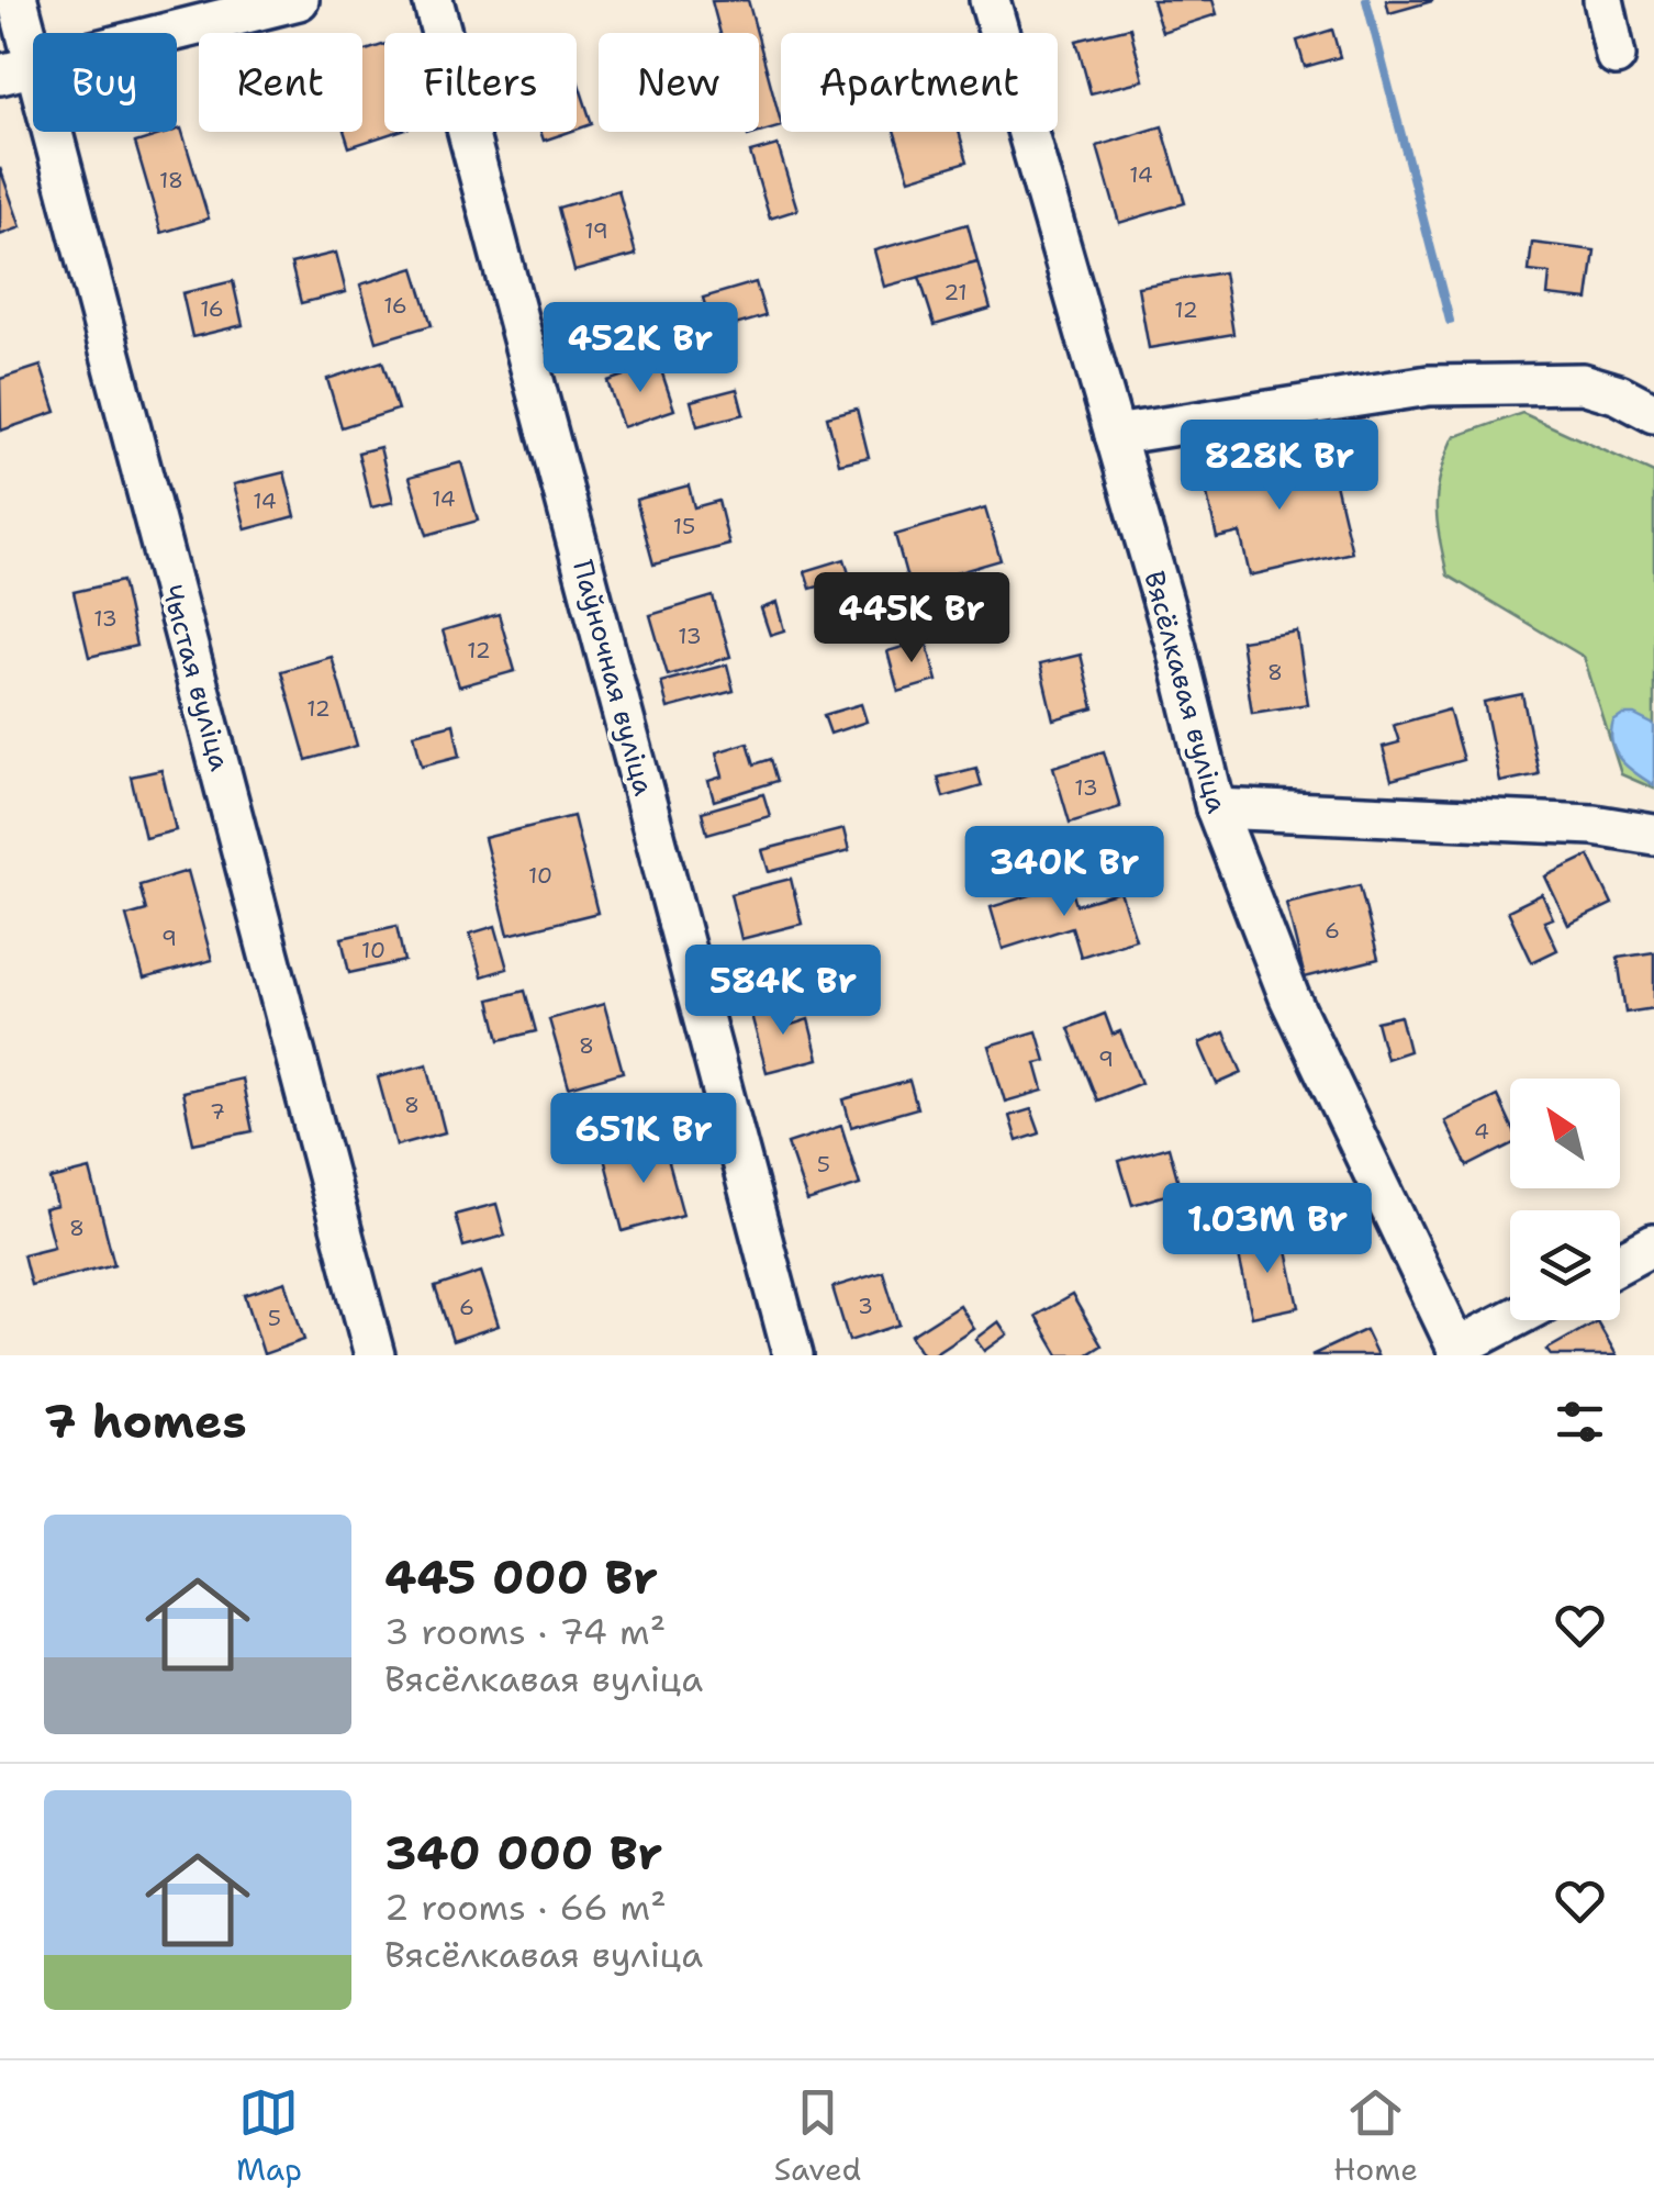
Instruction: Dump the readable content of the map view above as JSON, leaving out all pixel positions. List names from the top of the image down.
{
  "streets": {
    "street": ["Чыстая вуліца", "Паўночная вуліца", "Вясёлкавая вуліца"]
  },
  "house_numbers": [
    "14",
    "18",
    "19",
    "21",
    "16",
    "16",
    "12",
    "14",
    "14",
    "15",
    "13",
    "13",
    "12",
    "8",
    "12",
    "13",
    "10",
    "6",
    "9",
    "10",
    "8",
    "9",
    "8",
    "7",
    "4",
    "5",
    "8",
    "3",
    "6",
    "5"
  ],
  "north": "top left",
  "page": {
    "chip": [
      "Buy",
      "Rent",
      "Filters",
      "New",
      "Apartment"
    ],
    "price": [
      "452K Br",
      "828K Br",
      "445K Br",
      "340K Br",
      "584K Br",
      "651K Br",
      "1.03M Br"
    ],
    "heading": "7 homes",
    "list": [
      {
        "name": "445 000 Br",
        "note": "3 rooms · 74 m² · Вясёлкавая вуліца"
      },
      {
        "name": "340 000 Br",
        "note": "2 rooms · 66 m² · Вясёлкавая вуліца"
      }
    ],
    "tabs": ["Map", "Saved", "Home"]
  }
}
